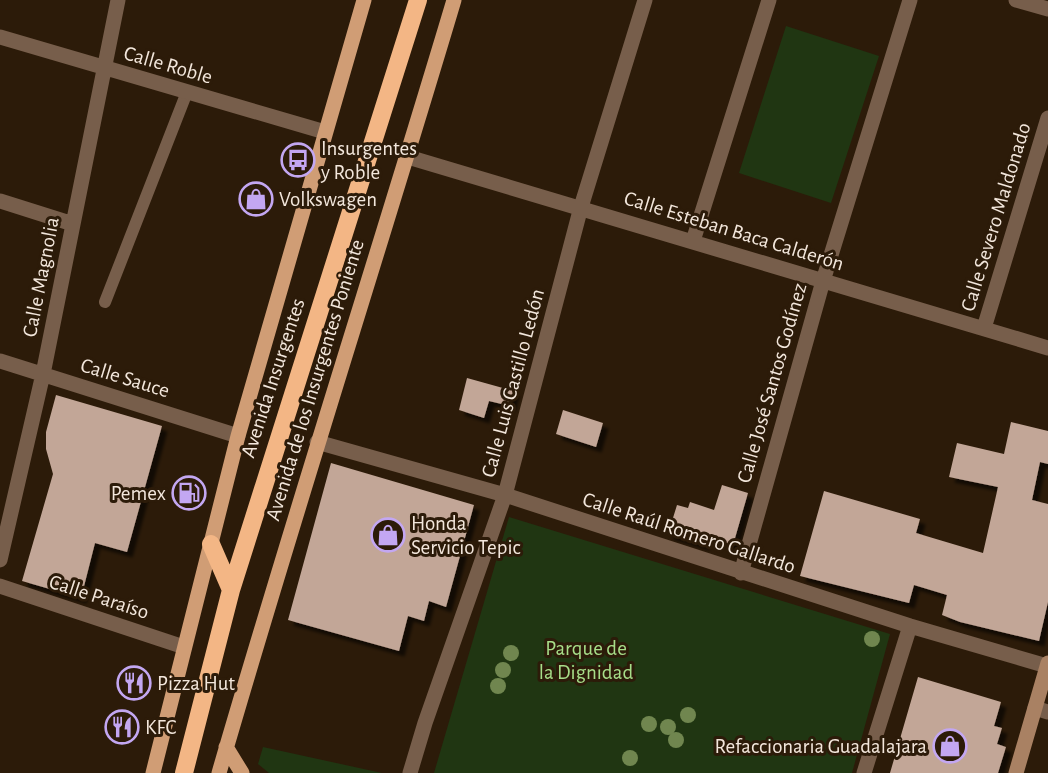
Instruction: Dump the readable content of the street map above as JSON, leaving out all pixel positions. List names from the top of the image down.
{
  "streets": {
    "highway": ["Avenida Insurgentes"],
    "main road": ["Avenida de los Insurgentes Poniente"],
    "street": [
      "Calle Roble",
      "Calle Severo Maldonado",
      "Calle Esteban Baca Calderón",
      "Calle Magnolia",
      "Calle Sauce",
      "Calle Luis Castillo Ledón",
      "Calle José Santos Godínez",
      "Calle Raúl Romero Gallardo",
      "Calle Paraíso"
    ]
  },
  "crossings": [
    ["Calle Roble", "Calle Magnolia"],
    ["Calle Severo Maldonado", "Calle Esteban Baca Calderón"],
    ["Calle Esteban Baca Calderón", "Avenida de los Insurgentes Poniente"],
    ["Calle Esteban Baca Calderón", "Calle Luis Castillo Ledón"],
    ["Calle Esteban Baca Calderón", "Calle José Santos Godínez"],
    ["Calle Magnolia", "Calle Sauce"],
    ["Avenida de los Insurgentes Poniente", "Calle Raúl Romero Gallardo"],
    ["Calle Luis Castillo Ledón", "Calle Raúl Romero Gallardo"],
    ["Calle José Santos Godínez", "Calle Raúl Romero Gallardo"]
  ],
  "parks": ["Parque de la Dignidad"],
  "places": {
    "bus stop": ["Insurgentes y Roble"],
    "shop": ["Volkswagen", "Honda Servicio Tepic", "Refaccionaria Guadalajara"],
    "fuel station": ["Pemex"],
    "restaurant": ["Pizza Hut", "KFC"]
  }
}
